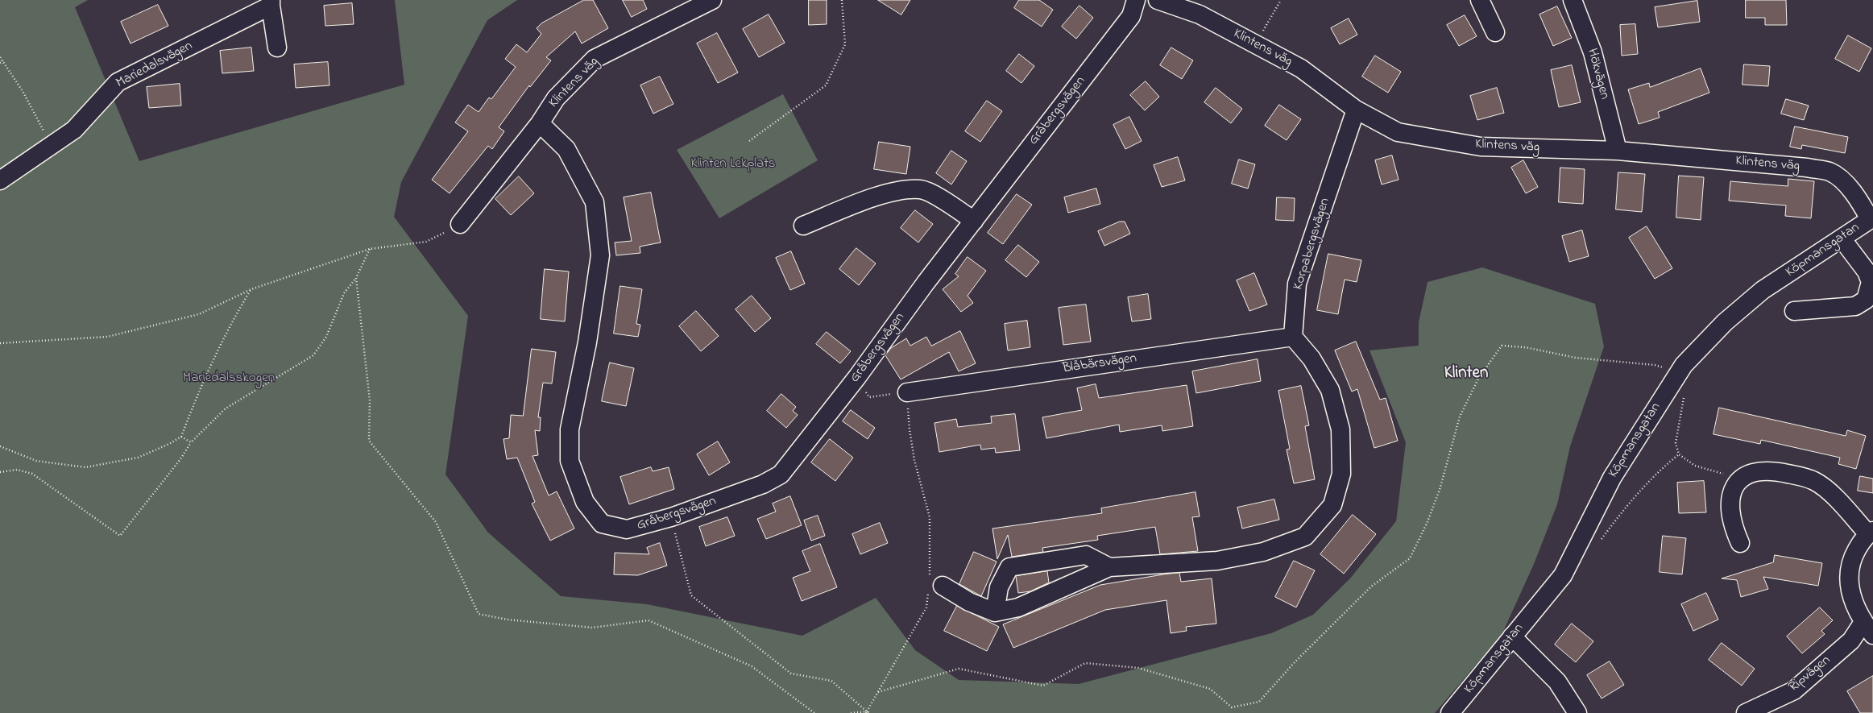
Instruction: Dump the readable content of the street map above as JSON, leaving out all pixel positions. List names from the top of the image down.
{
  "streets": {
    "street": [
      "Klintens väg",
      "Mariedalsvägen",
      "Hökvägen",
      "Gråbergsvägen",
      "Korpabergsvägen",
      "Köpmansgatan",
      "Blåbärsvägen",
      "Ripvägen"
    ]
  },
  "crossings": [
    ["Klintens väg", "Hökvägen"],
    ["Klintens väg", "Gråbergsvägen"],
    ["Klintens väg", "Korpabergsvägen"],
    ["Klintens väg", "Köpmansgatan"],
    ["Korpabergsvägen", "Blåbärsvägen"]
  ],
  "districts": ["Klinten"],
  "parks": ["Klinten Lekplats", "Mariedalsskogen"]
}
